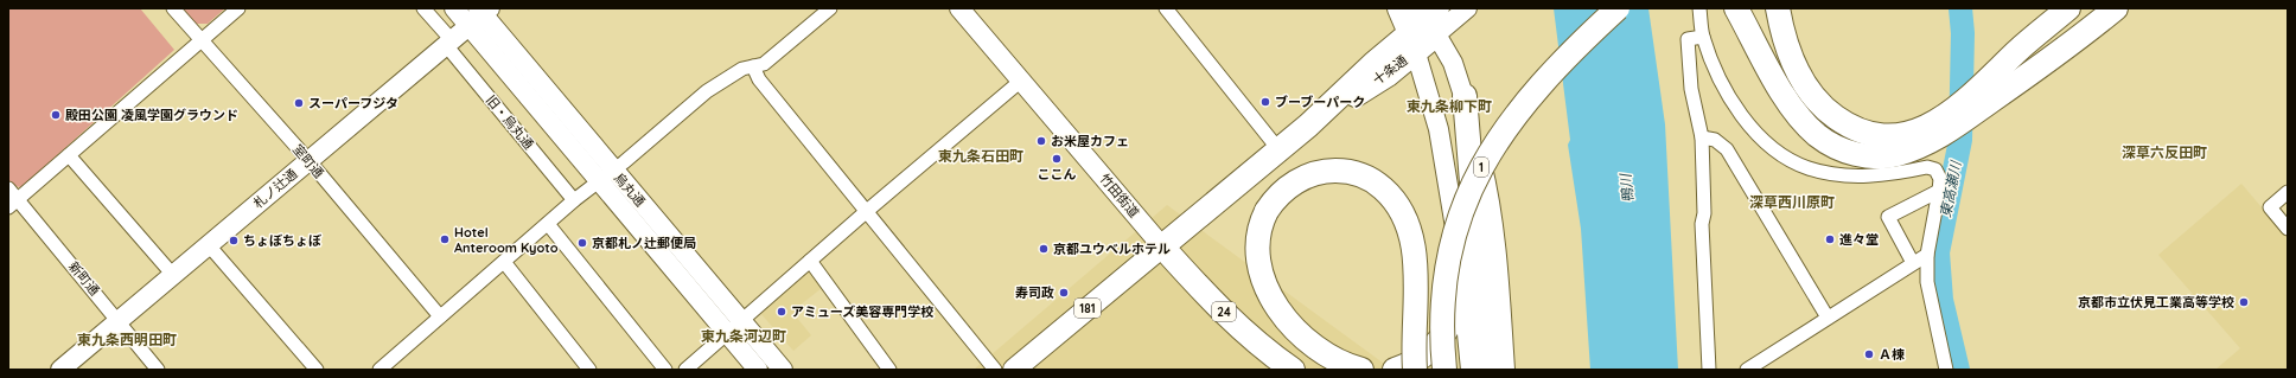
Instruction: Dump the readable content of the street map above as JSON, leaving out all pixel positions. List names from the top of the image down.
{
  "streets": {
    "highway": [
      "十条通",
      "1",
      "竹田街道",
      "24"
    ],
    "main road": ["181"],
    "street": [
      "旧・烏丸通",
      "室町通",
      "札ノ辻通",
      "烏丸通",
      "新町通"
    ]
  },
  "crossings": [
    ["十条通", "竹田街道"],
    ["十条通", "181"],
    ["旧・烏丸通", "札ノ辻通"],
    ["室町通", "札ノ辻通"],
    ["札ノ辻通", "烏丸通"],
    ["札ノ辻通", "新町通"],
    ["竹田街道", "181"]
  ],
  "districts": [
    "東九条柳下町",
    "深草六反田町",
    "東九条石田町",
    "深草西川原町",
    "東九条河辺町",
    "東九条西明田町"
  ],
  "water": ["鴨川", "東高瀬川"],
  "places": [
    "ブーブーパーク",
    "スーパーフジタ",
    "殿田公園 凌風学園グラウンド",
    "お米屋カフェ",
    "ここん",
    "Hotel Anteroom Kyoto",
    "進々堂",
    "ちょぼちょぼ",
    "京都札ノ辻郵便局",
    "京都ユウベルホテル",
    "寿司政",
    "京都市立伏見工業高等学校",
    "アミューズ美容専門学校",
    "Ａ棟"
  ]
}
